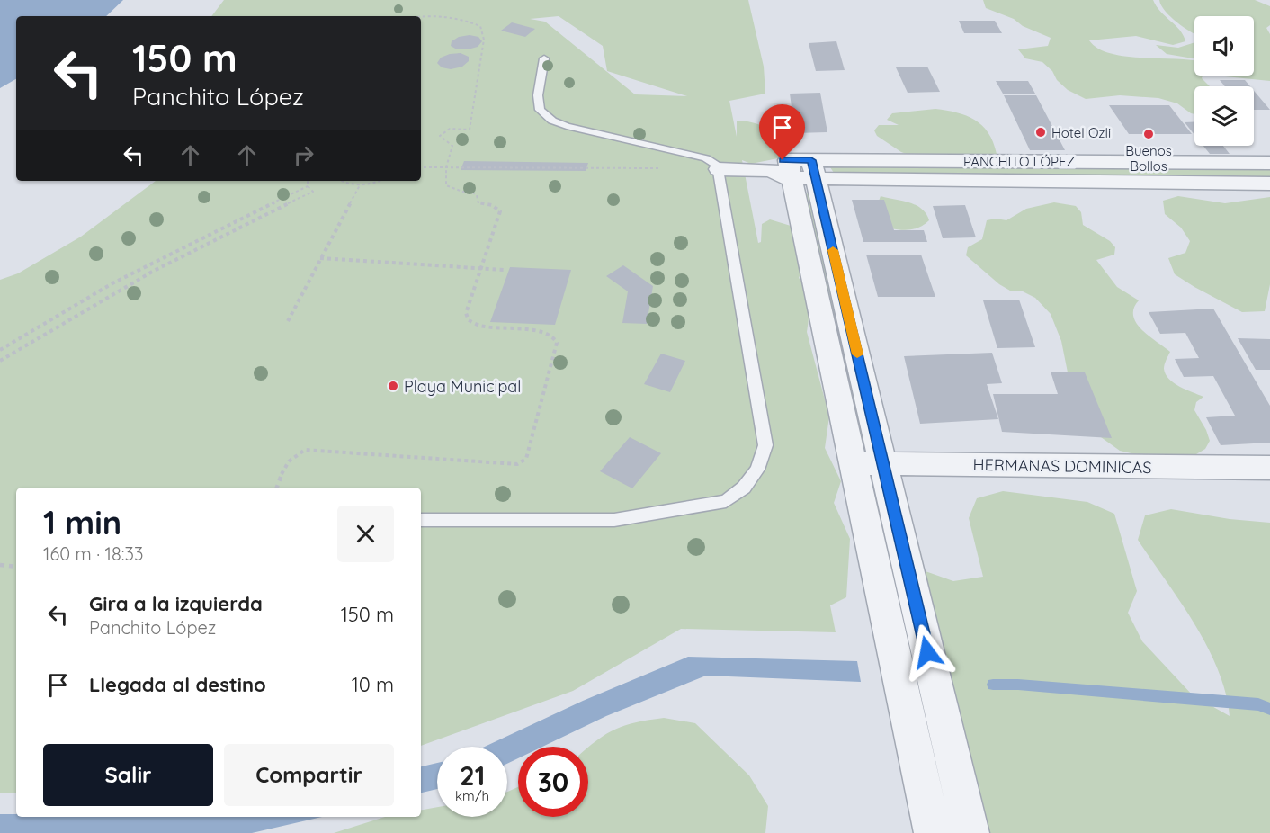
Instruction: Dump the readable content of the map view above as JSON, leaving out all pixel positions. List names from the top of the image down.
{
  "streets": {
    "street": ["PANCHITO LÓPEZ", "HERMANAS DOMINICAS"]
  },
  "places": ["Hotel Ozli", "Buenos Bollos", "Playa Municipal"],
  "page": {
    "turn": ["150 m", "Panchito López"],
    "heading": ["1 min", "160 m · 18:33"],
    "list": [
      {
        "name": "Gira a la izquierda",
        "note": "Panchito López",
        "value": "150 m"
      },
      {
        "name": "Llegada al destino",
        "value": "10 m"
      }
    ],
    "buttons": ["Salir", "Compartir"],
    "speed": "21 km/h",
    "limit": "30"
  }
}
